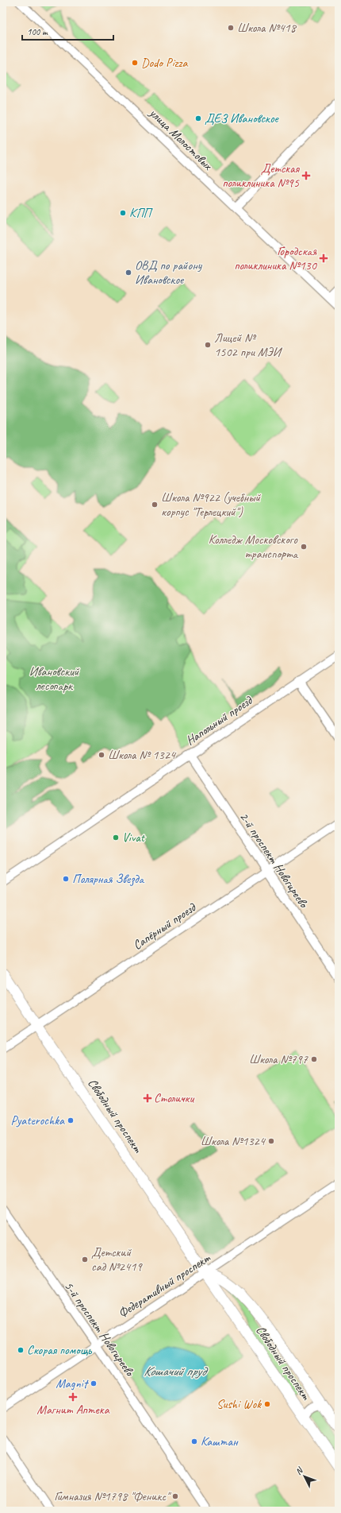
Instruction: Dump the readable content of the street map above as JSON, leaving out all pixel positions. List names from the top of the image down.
{
  "streets": {
    "main road": ["Свободный проспект"],
    "street": [
      "улица Молостовых",
      "Напольный проезд",
      "2-й проспект Новогиреево",
      "Сапёрный проезд",
      "Федеративный проспект",
      "5-й проспект Новогиреево"
    ]
  },
  "crossings": [
    ["Напольный проезд", "2-й проспект Новогиреево"],
    ["2-й проспект Новогиреево", "Сапёрный проезд"],
    ["Сапёрный проезд", "Свободный проспект"],
    ["Свободный проспект", "Федеративный проспект"],
    ["Федеративный проспект", "5-й проспект Новогиреево"]
  ],
  "water": ["Кошачий пруд"],
  "parks": ["Ивановский лесопарк"],
  "places": {
    "other": [
      "Школа №418",
      "Dodo Pizza",
      "ДЕЗ Ивановское",
      "КПП",
      "ОВД по району Ивановское",
      "Лицей № 1502 при МЭИ",
      "Школа №922 (учебный корпус \"Терлецкий\")",
      "Колледж Московского транспорта",
      "Школа № 1324",
      "Vivat",
      "Полярная Звезда",
      "Школа №797",
      "Pyaterochka",
      "Школа №1324",
      "Детский сад №2419",
      "Скорая помощь",
      "Magnit",
      "Sushi Wok",
      "Каштан",
      "Гимназия №1798 \"Феникс\""
    ],
    "health": [
      "Детская поликлиника №95",
      "Городская поликлиника №130",
      "Столички",
      "Магнит Аптека"
    ]
  },
  "scale_bar": "100 m",
  "north": "top left"
}
